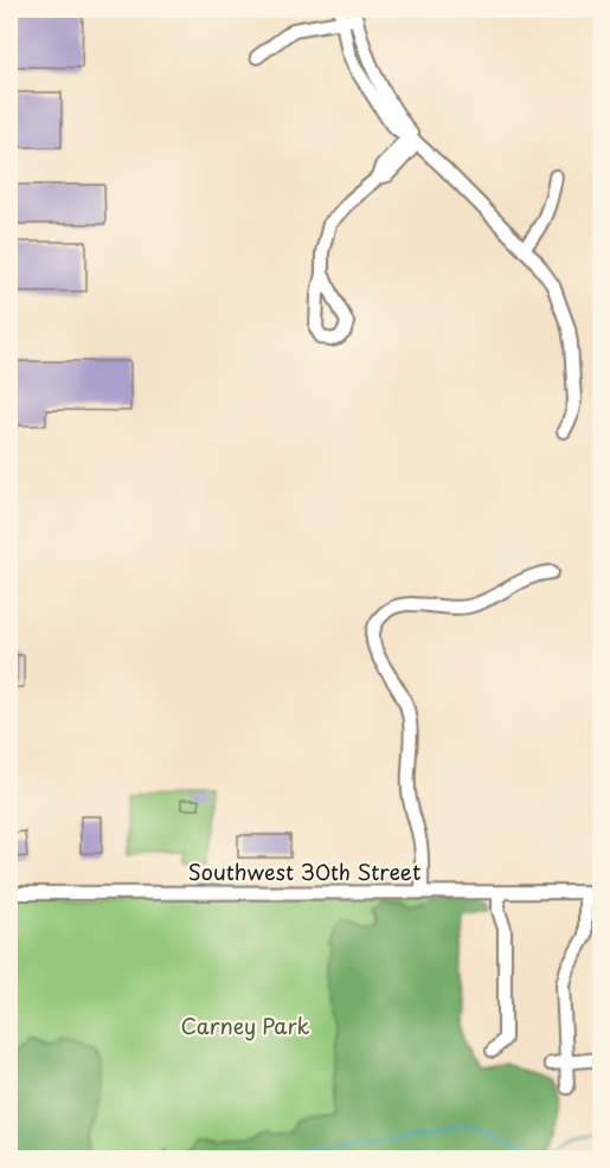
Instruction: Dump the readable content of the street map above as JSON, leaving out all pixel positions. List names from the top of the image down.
{
  "streets": {
    "street": ["Southwest 30th Street"]
  },
  "parks": ["Carney Park"]
}
